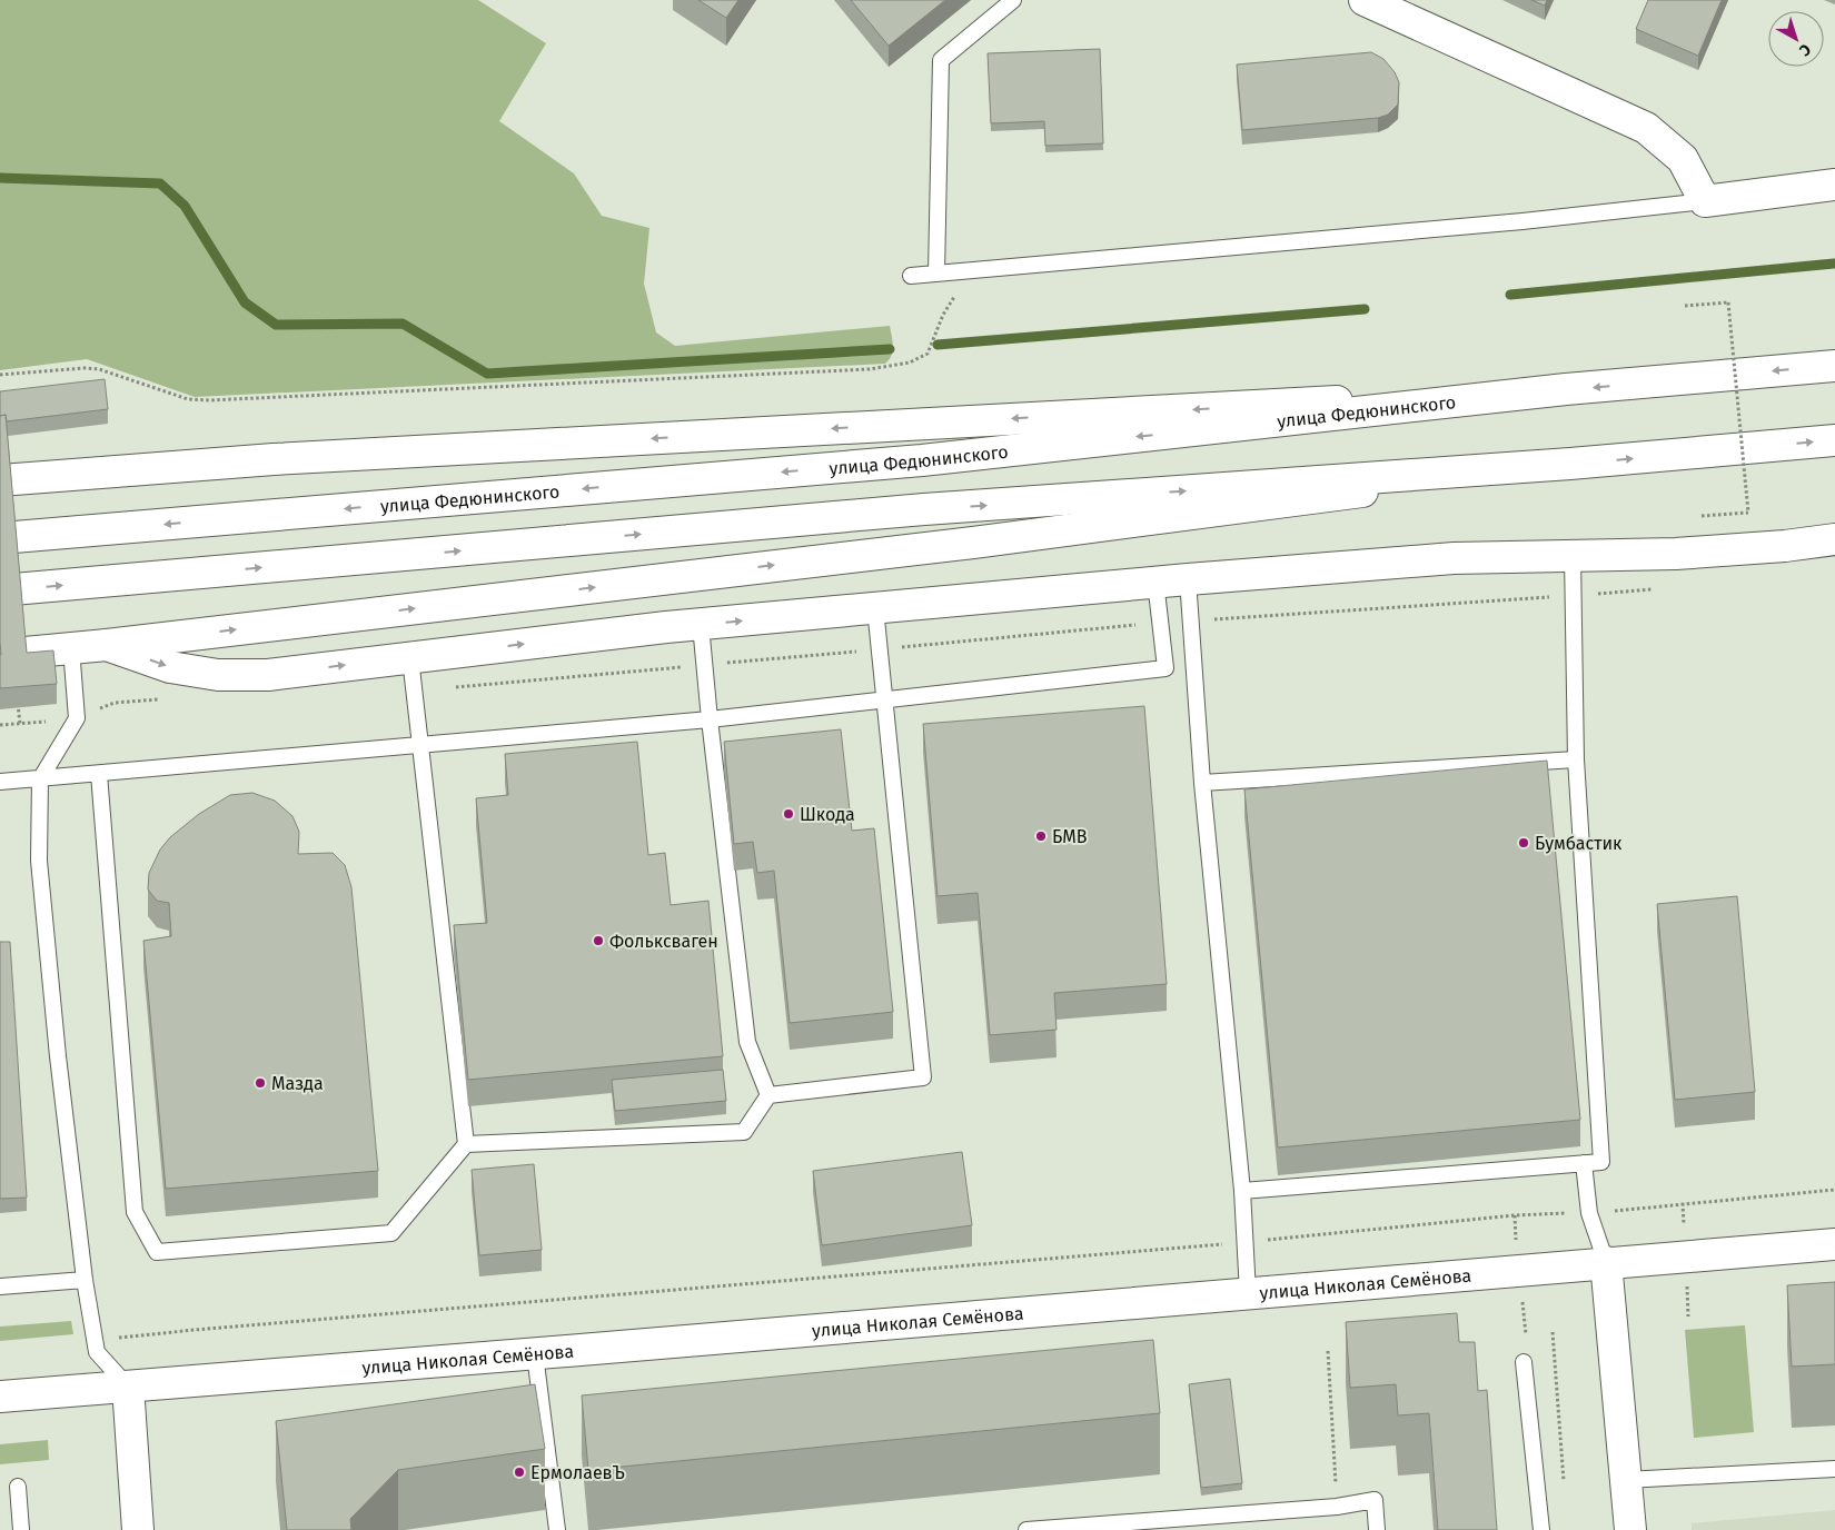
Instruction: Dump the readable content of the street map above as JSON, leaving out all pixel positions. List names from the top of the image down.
{
  "streets": {
    "main road": ["улица Федюнинского", "улица Николая Семёнова"]
  },
  "places": [
    "Шкода",
    "БМВ",
    "Бумбастик",
    "Фольксваген",
    "Мазда",
    "ЕрмолаевЪ"
  ],
  "north": "bottom right"
}
